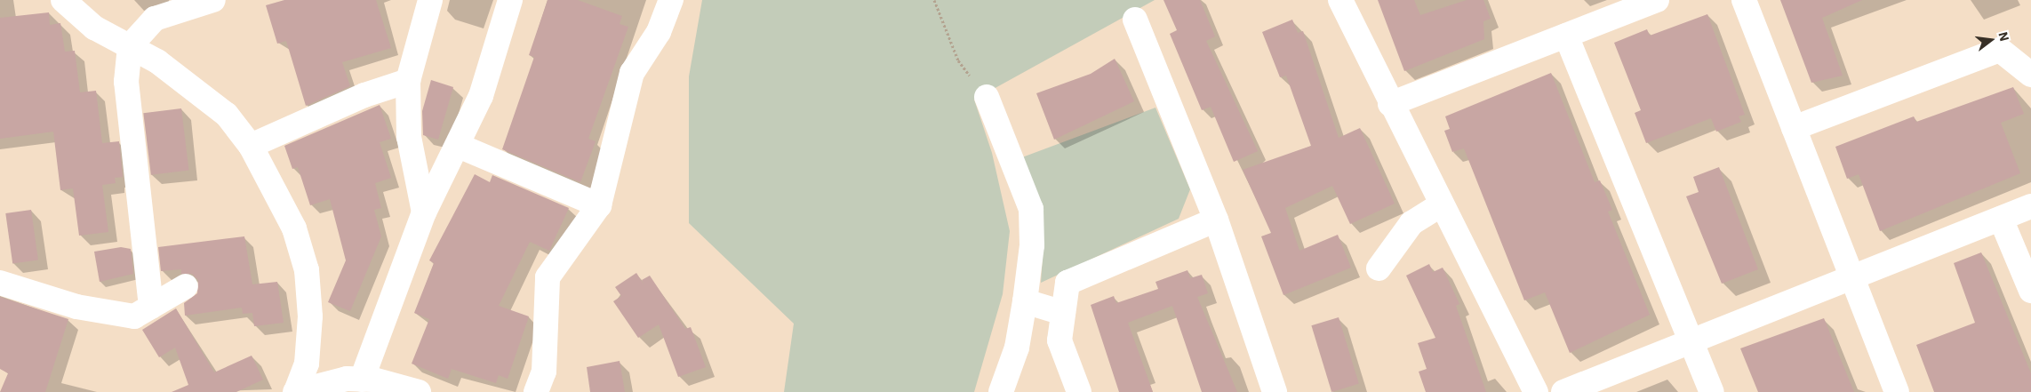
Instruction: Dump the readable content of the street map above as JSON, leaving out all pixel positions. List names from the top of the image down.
{
  "north": "right"
}
